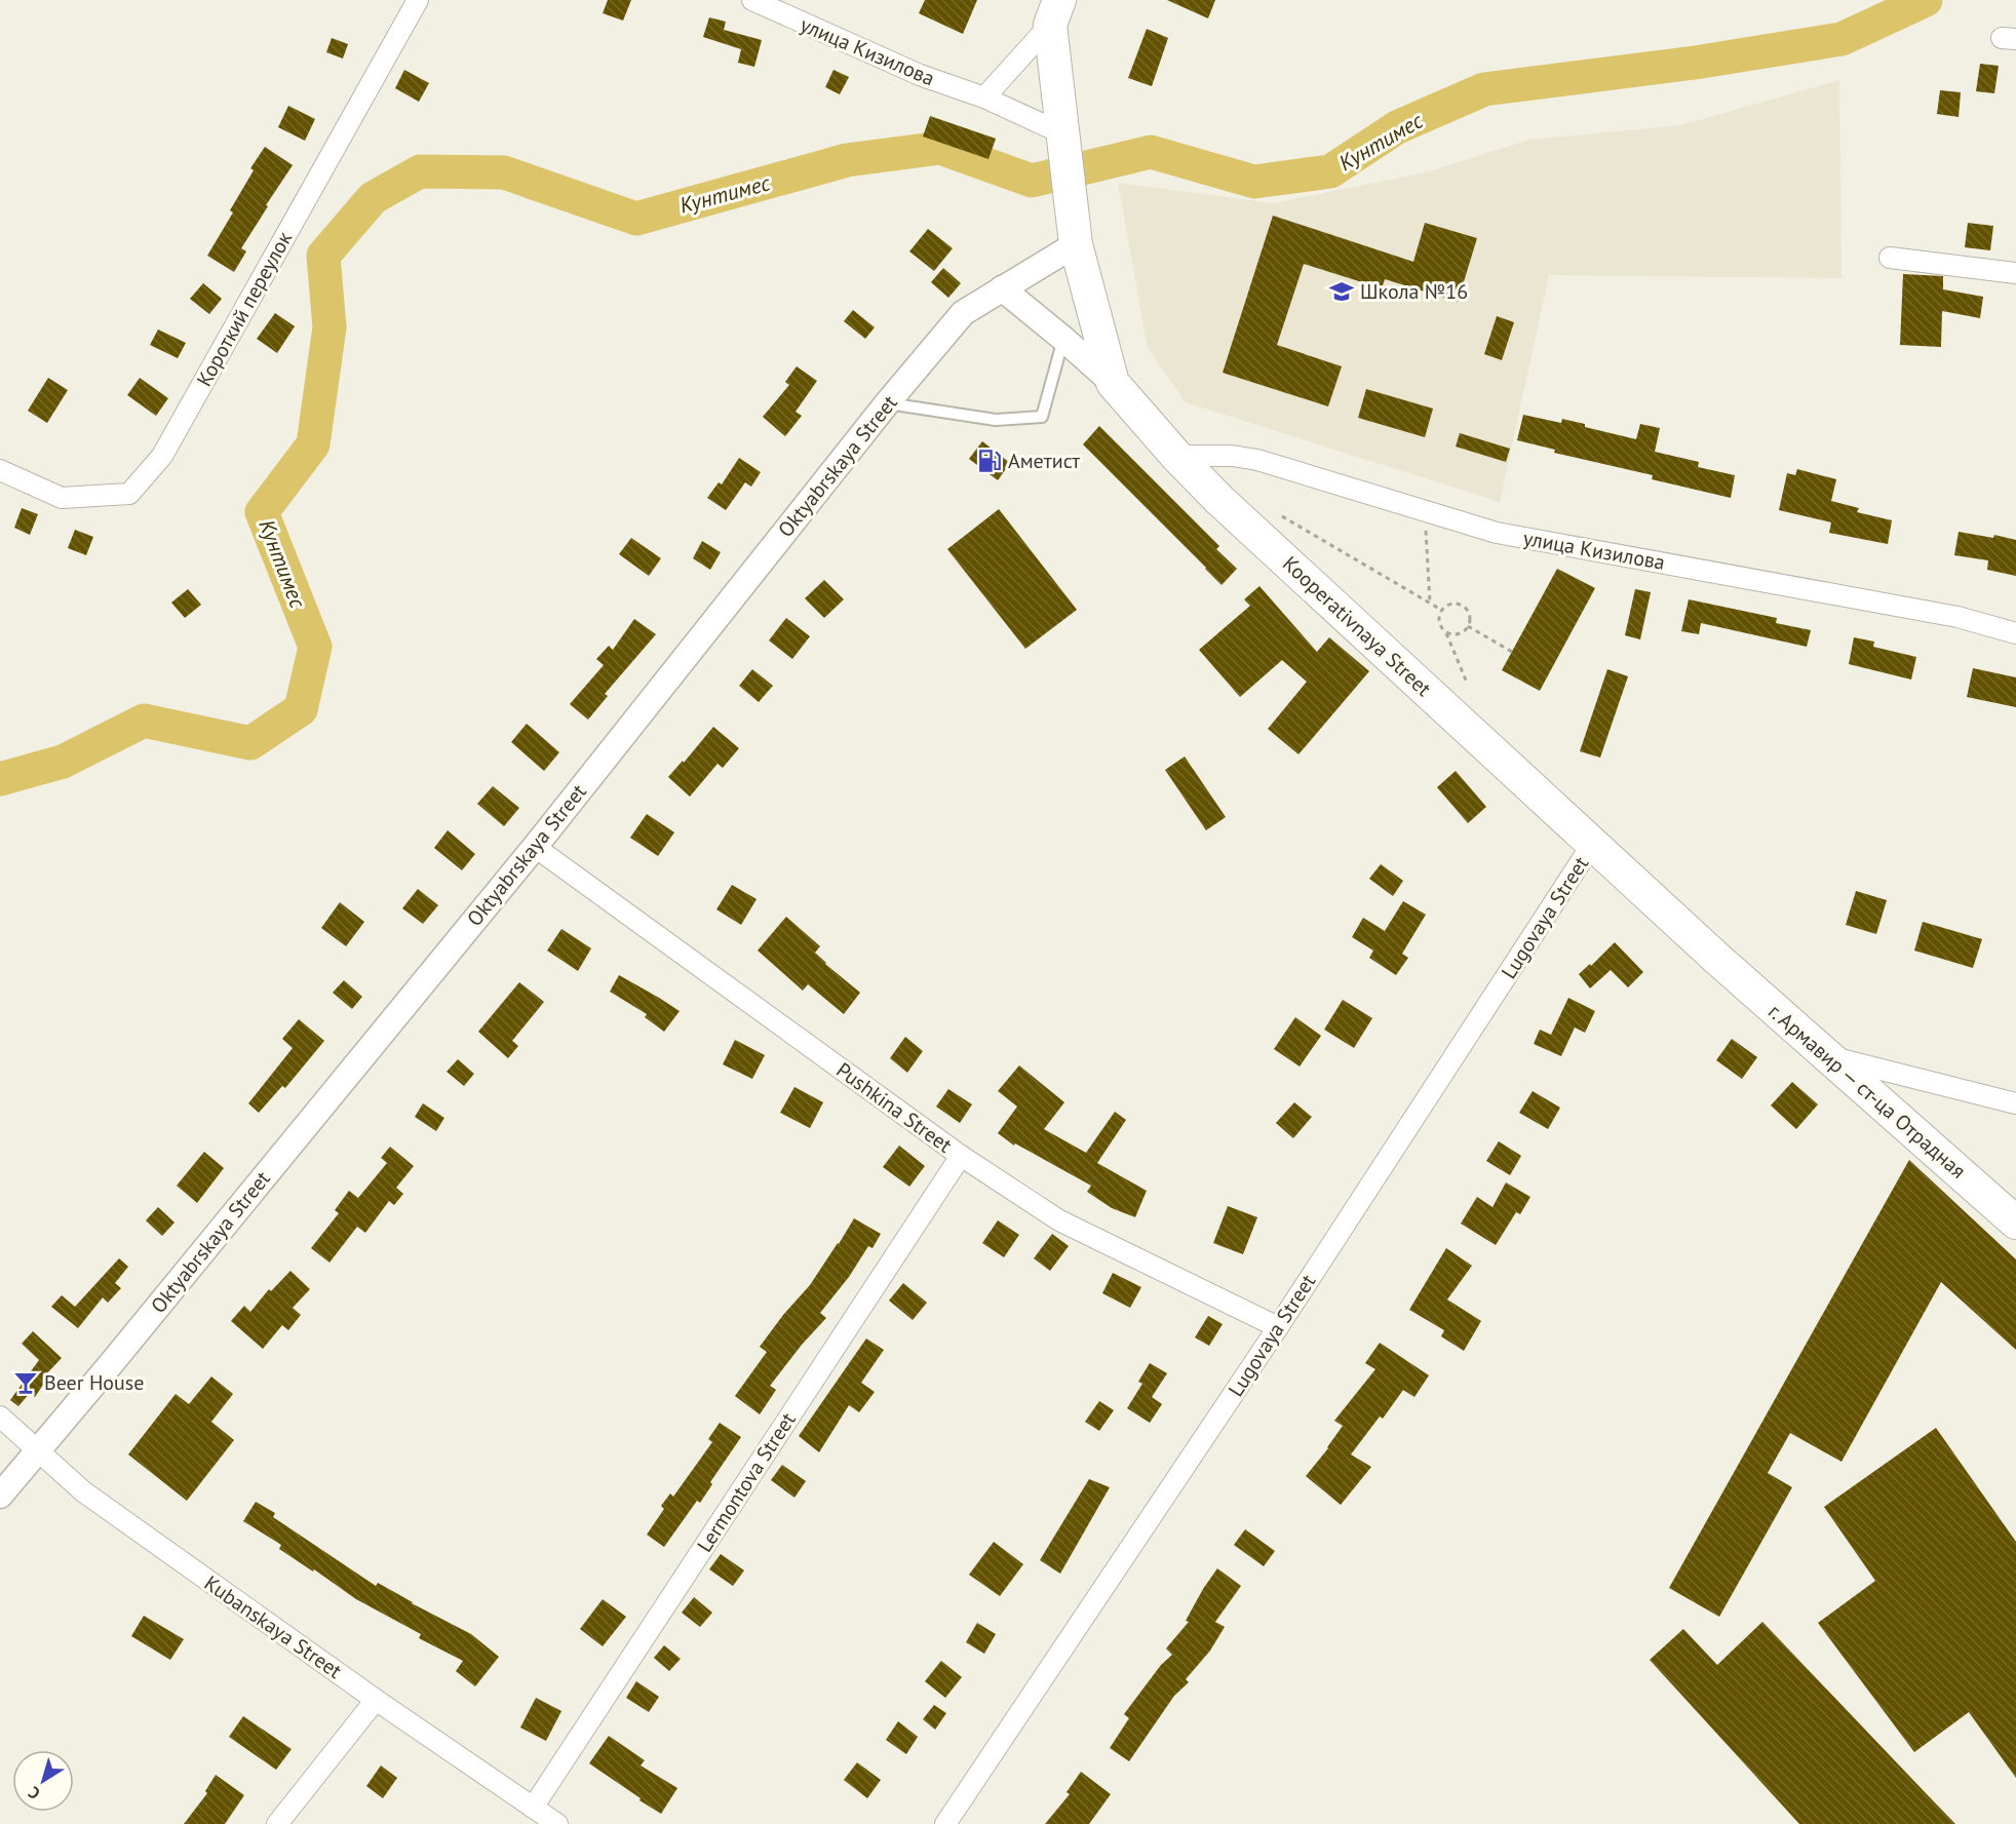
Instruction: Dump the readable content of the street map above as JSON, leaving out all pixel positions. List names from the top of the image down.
{
  "streets": {
    "main road": ["Kooperativnaya Street", "г. Армавир — ст-ца Отрадная"],
    "street": [
      "улица Кизилова",
      "Короткий переулок",
      "Oktyabrskaya Street",
      "Lugovaya Street",
      "Pushkina Street",
      "Lermontova Street",
      "Kubanskaya Street"
    ]
  },
  "crossings": [
    ["улица Кизилова", "Kooperativnaya Street"],
    ["Oktyabrskaya Street", "Kooperativnaya Street"],
    ["Oktyabrskaya Street", "Pushkina Street"],
    ["Oktyabrskaya Street", "Kubanskaya Street"],
    ["Kooperativnaya Street", "Lugovaya Street"],
    ["Kooperativnaya Street", "г. Армавир — ст-ца Отрадная"],
    ["Lugovaya Street", "Pushkina Street"],
    ["Pushkina Street", "Lermontova Street"],
    ["Lermontova Street", "Kubanskaya Street"]
  ],
  "water": ["Кунтимес"],
  "places": {
    "school or university": ["Школа №16"],
    "fuel station": ["Аметист"],
    "bar": ["Beer House"]
  },
  "north": "bottom left"
}
